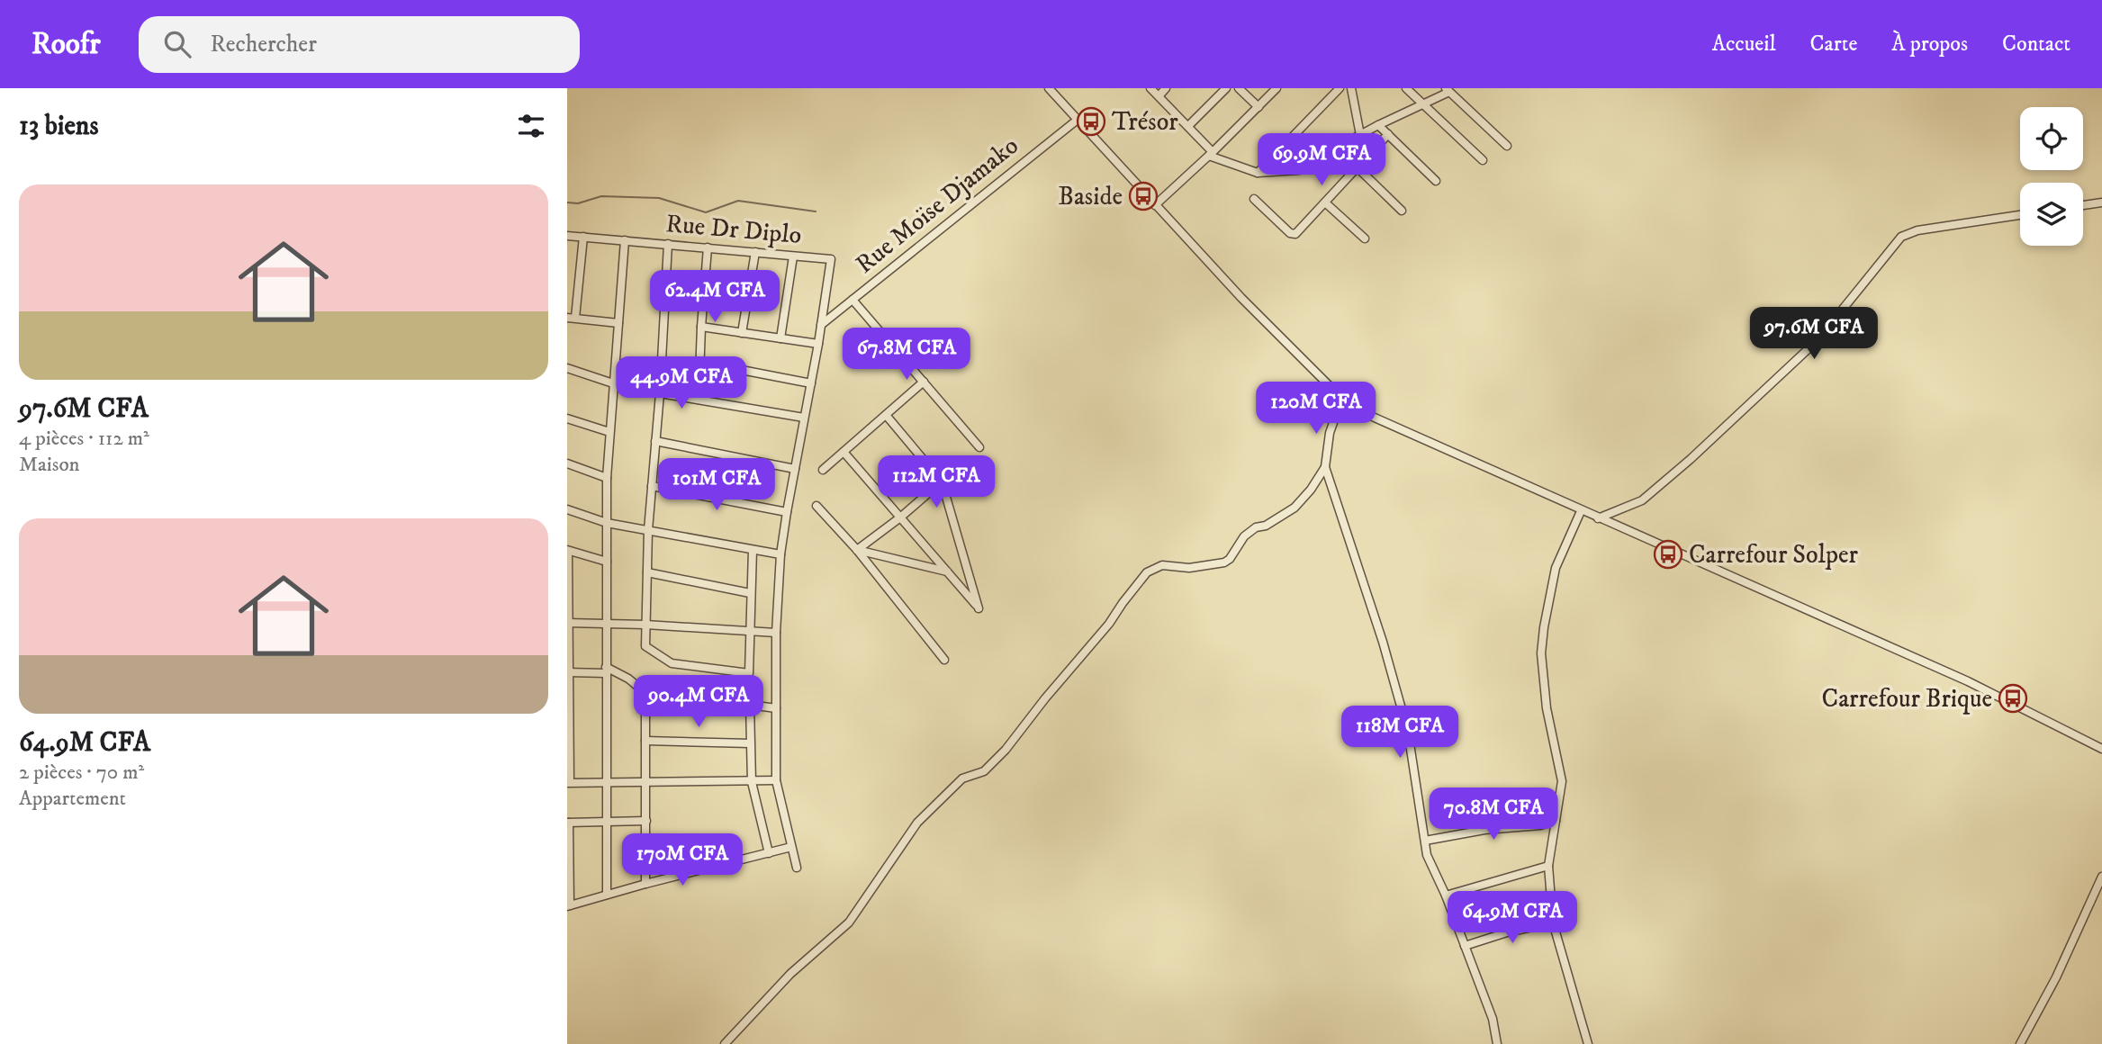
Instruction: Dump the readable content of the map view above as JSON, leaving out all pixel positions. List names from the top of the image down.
{
  "streets": {
    "street": ["Rue Moïse Djamako", "Rue Dr Diplo"]
  },
  "crossings": [
    ["Rue Moïse Djamako", "Rue Dr Diplo"]
  ],
  "places": {
    "bus stop": [
      "Trésor",
      "Baside",
      "Carrefour Solper",
      "Carrefour Brique"
    ]
  },
  "page": {
    "header": "Roofr",
    "search": "Rechercher",
    "nav": [
      "Accueil",
      "Carte",
      "À propos",
      "Contact"
    ],
    "heading": "13 biens",
    "price": [
      "69.9M CFA",
      "62.4M CFA",
      "97.6M CFA",
      "67.8M CFA",
      "44.9M CFA",
      "120M CFA",
      "112M CFA",
      "101M CFA",
      "90.4M CFA",
      "118M CFA",
      "70.8M CFA",
      "170M CFA",
      "64.9M CFA"
    ],
    "list": [
      {
        "name": "97.6M CFA",
        "note": "4 pièces · 112 m² · Maison"
      },
      {
        "name": "64.9M CFA",
        "note": "2 pièces · 70 m² · Appartement"
      }
    ]
  }
}
